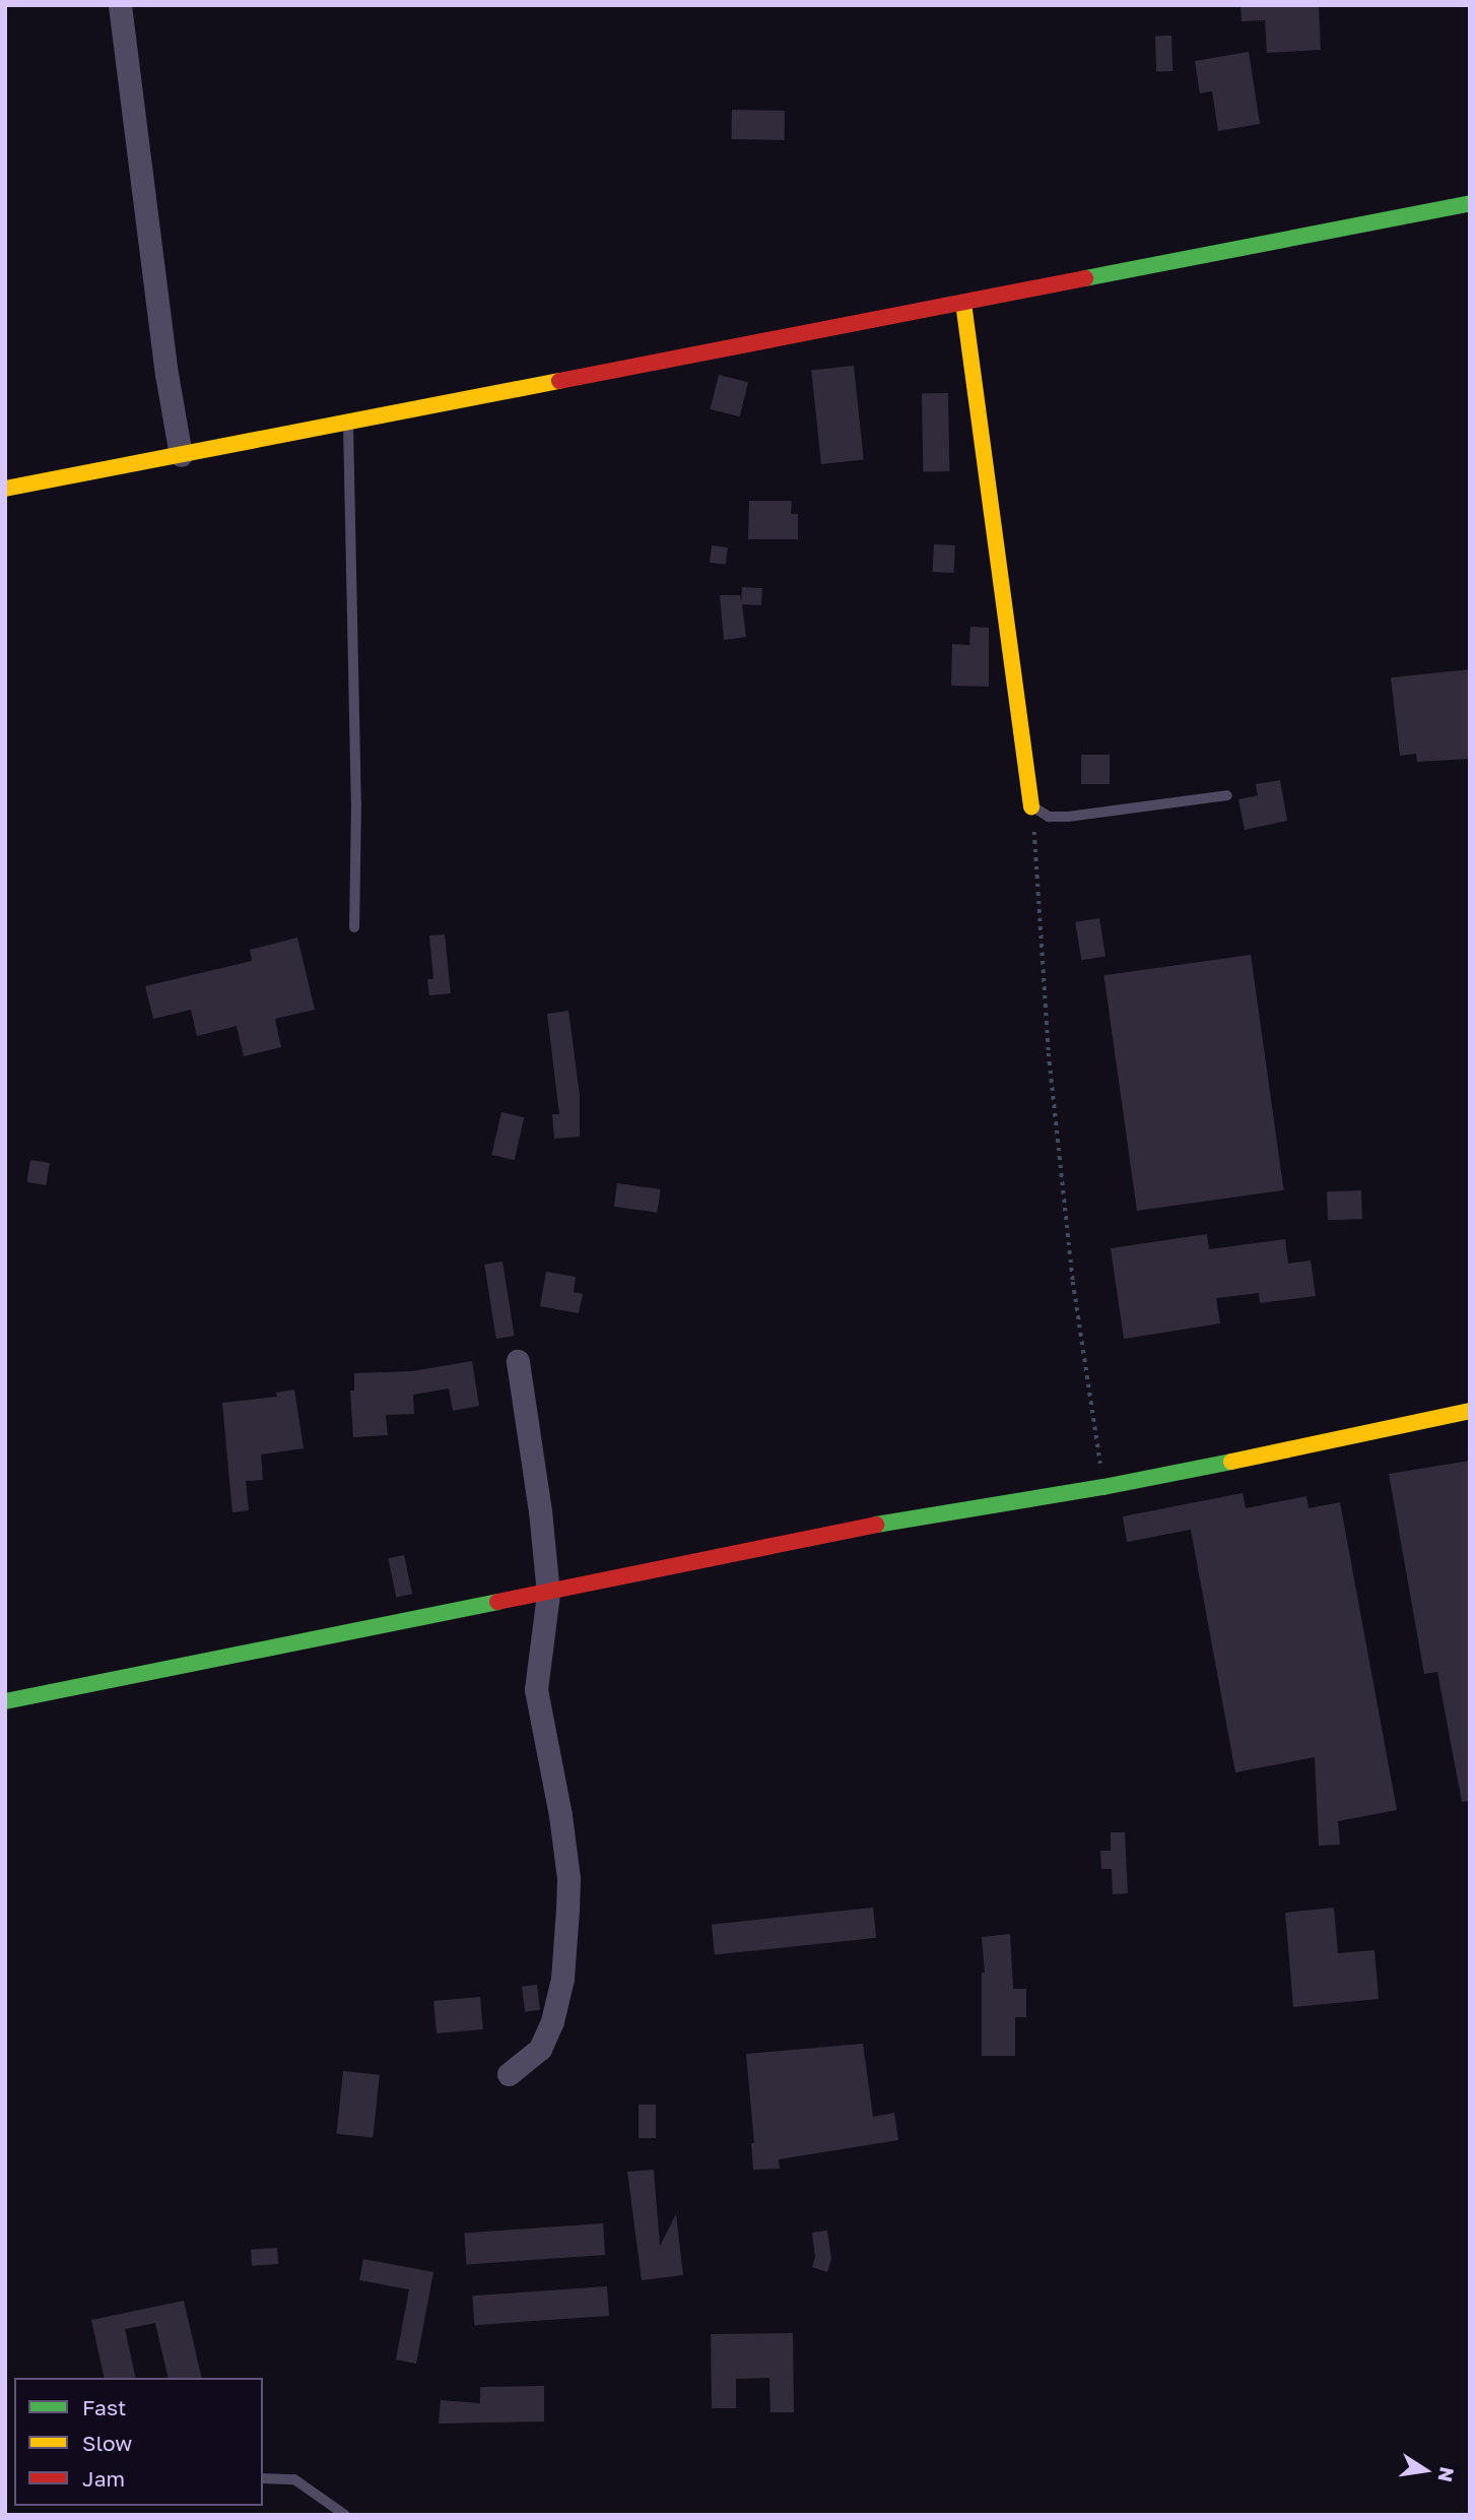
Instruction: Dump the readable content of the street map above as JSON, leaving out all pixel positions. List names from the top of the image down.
{
  "legend": ["Fast", "Slow", "Jam"],
  "north": "right"
}
